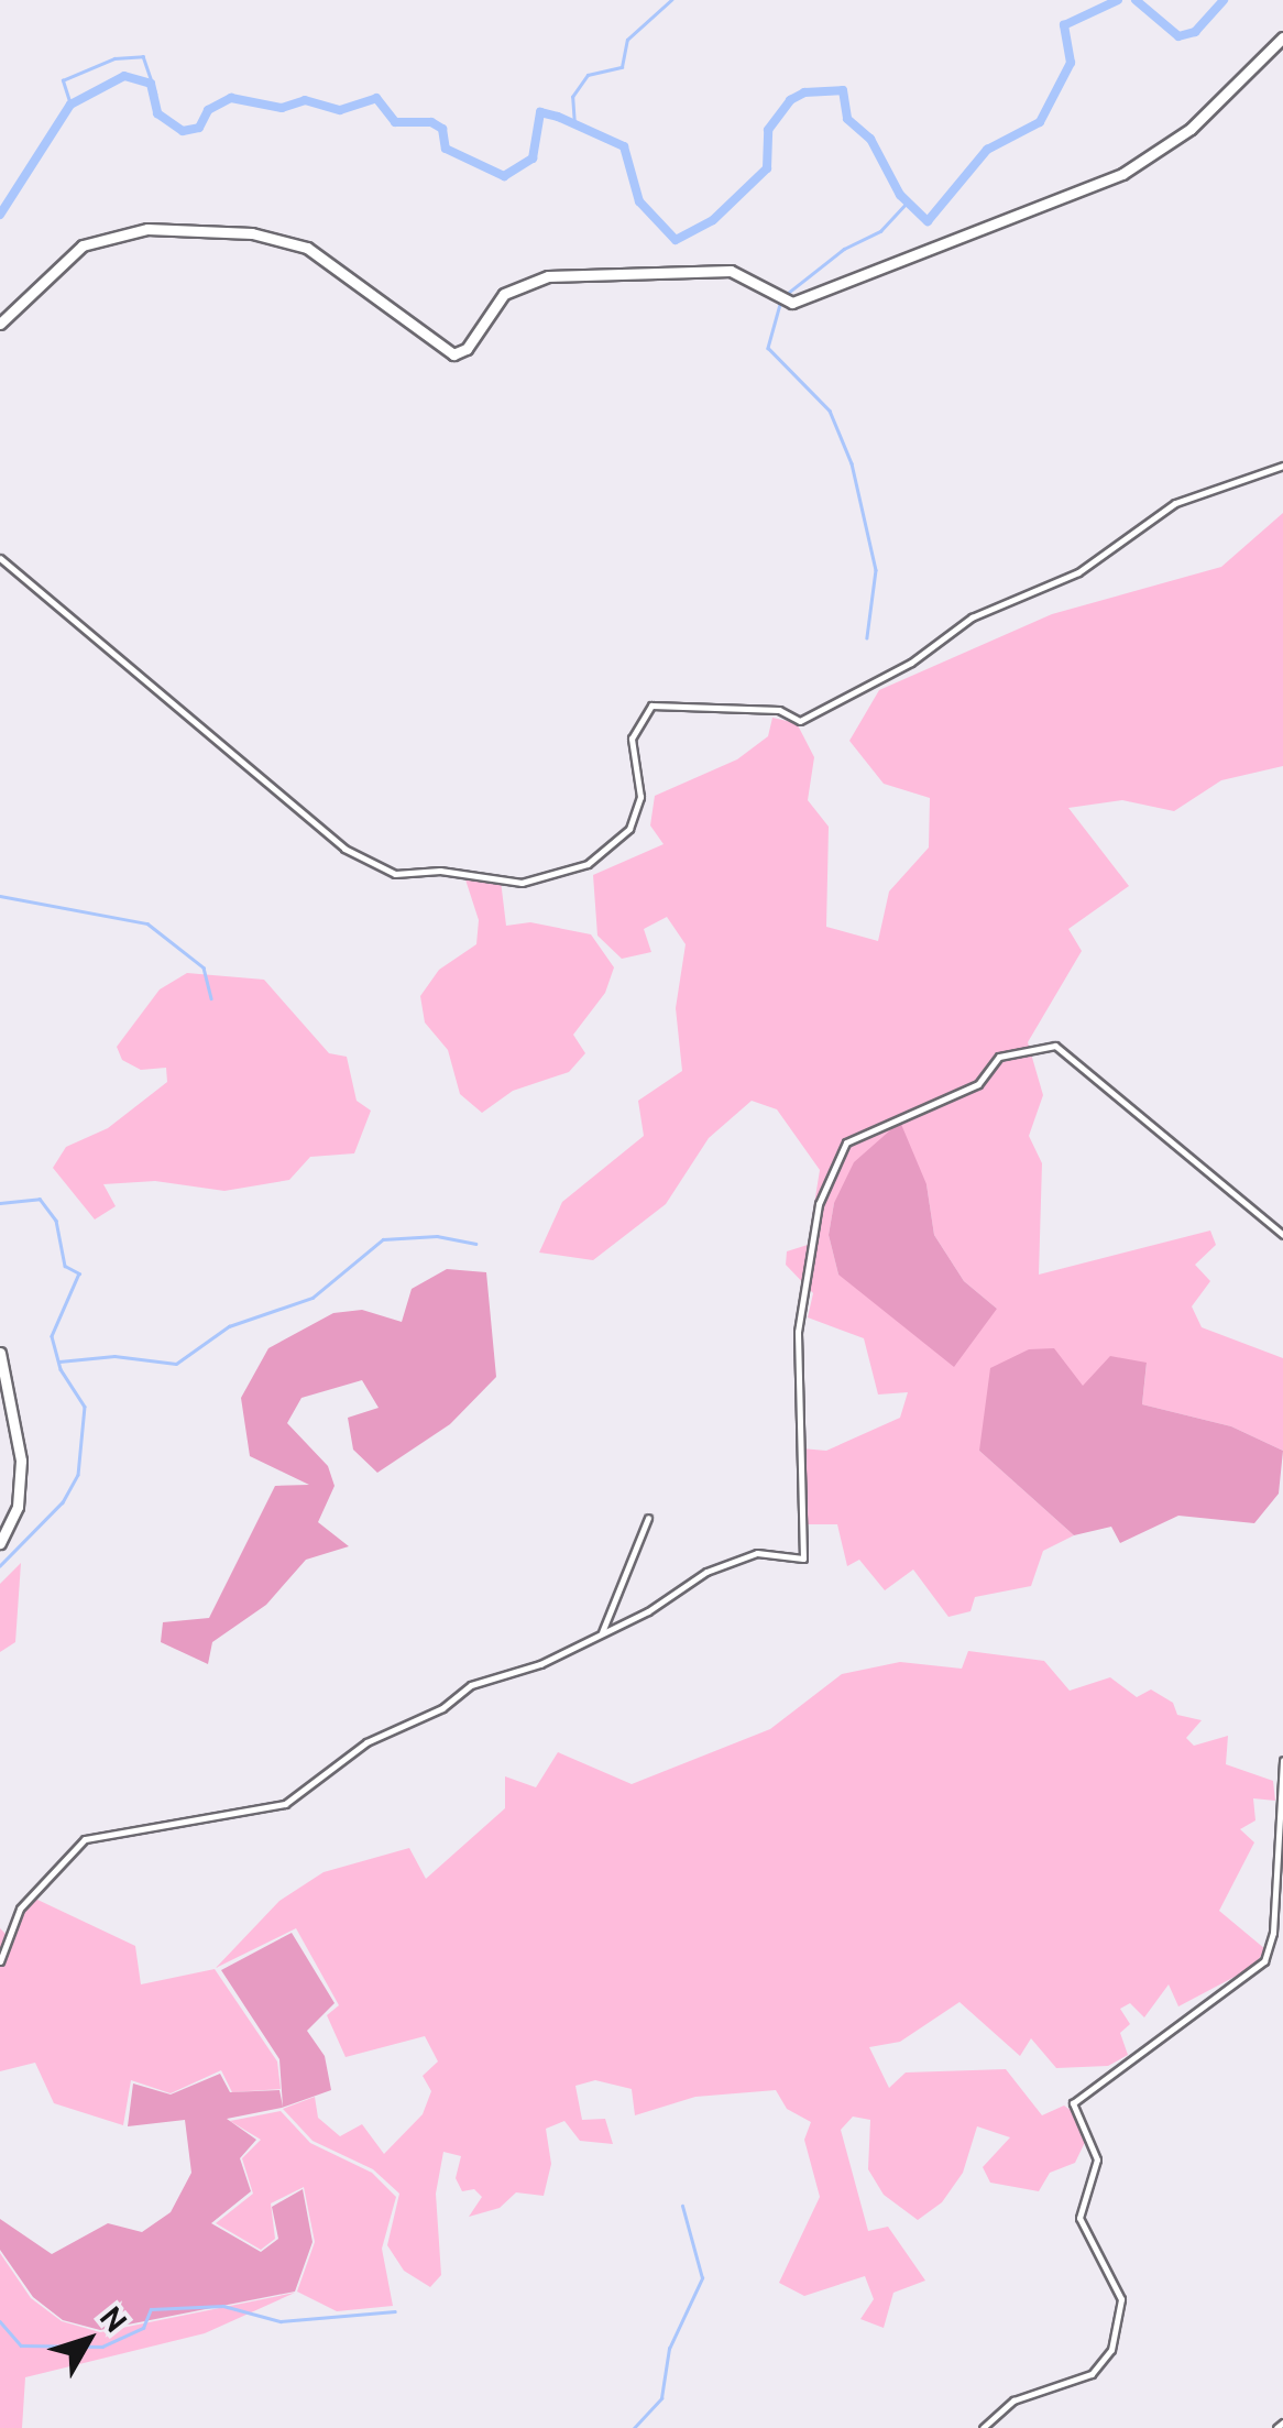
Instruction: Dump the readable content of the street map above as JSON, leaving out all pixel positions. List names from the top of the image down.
{
  "north": "top right"
}
